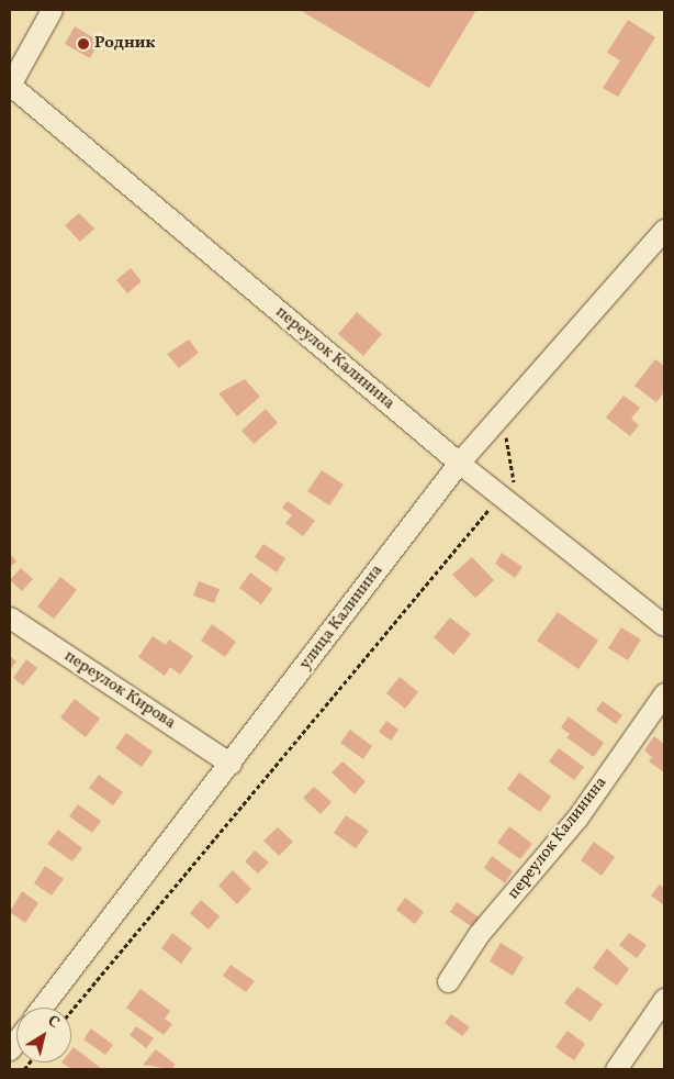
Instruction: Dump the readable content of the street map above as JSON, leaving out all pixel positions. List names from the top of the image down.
{
  "streets": {
    "street": ["переулок Калинина", "улица Калинина", "переулок Кирова"]
  },
  "crossings": [
    ["переулок Калинина", "улица Калинина"],
    ["улица Калинина", "переулок Кирова"]
  ],
  "places": ["Родник"],
  "north": "top right"
}
